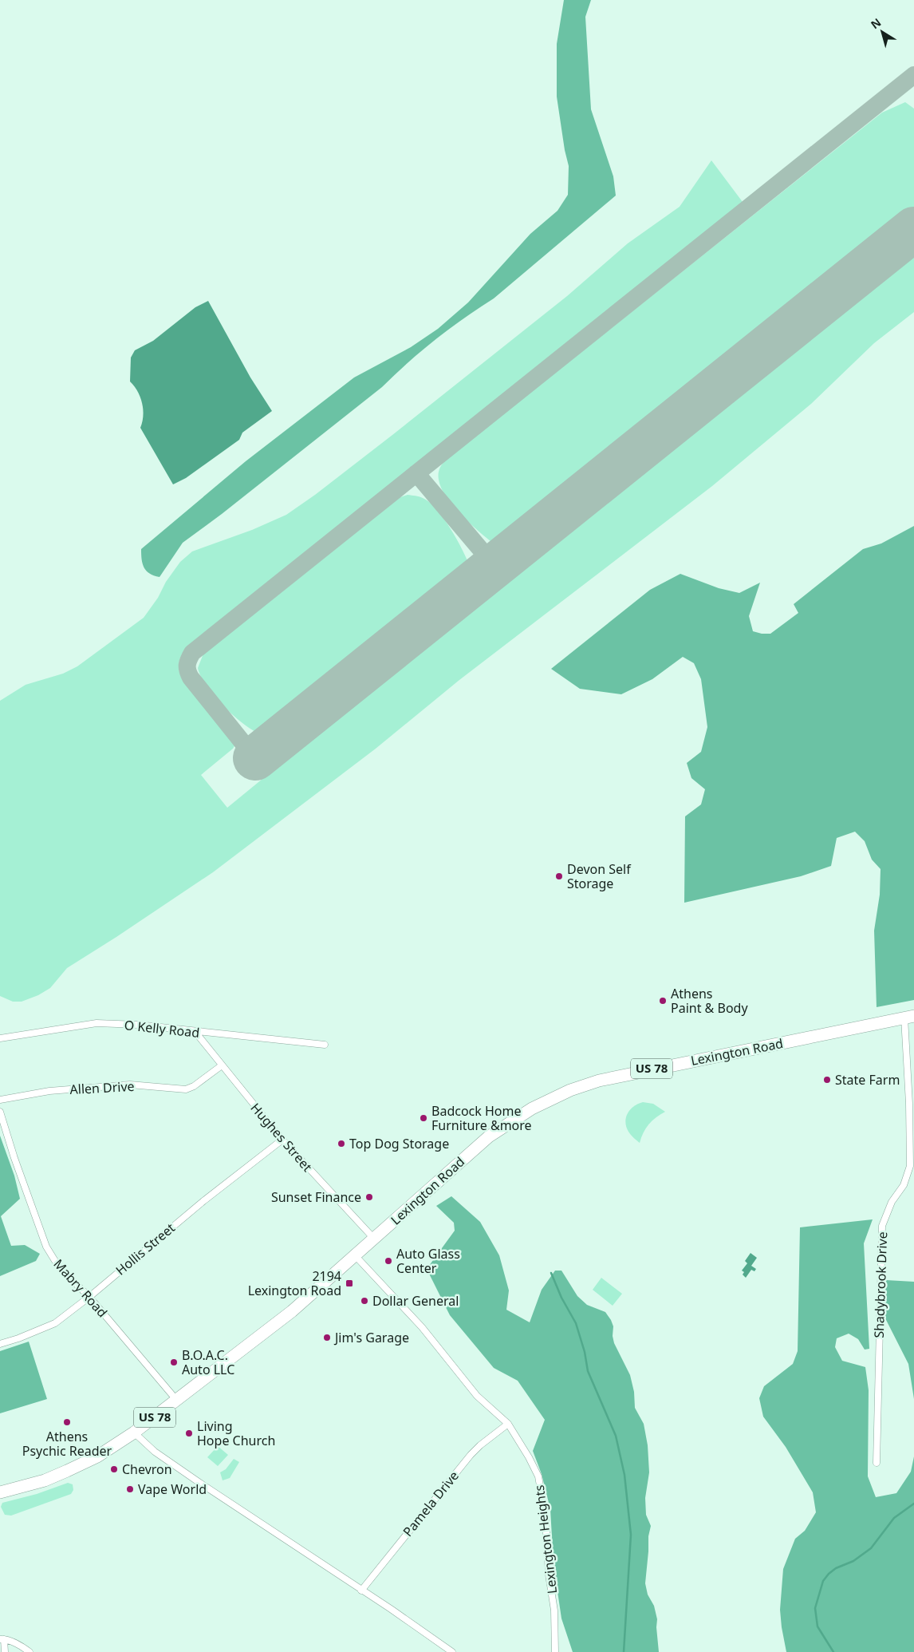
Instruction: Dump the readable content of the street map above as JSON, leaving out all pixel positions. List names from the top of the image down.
{
  "streets": {
    "highway": ["Lexington Road", "US 78"],
    "street": [
      "O Kelly Road",
      "Allen Drive",
      "Hughes Street",
      "Hollis Street",
      "Shadybrook Drive",
      "Mabry Road",
      "Pamela Drive",
      "Lexington Heights"
    ]
  },
  "crossings": [
    ["O Kelly Road", "Hughes Street"],
    ["Lexington Road", "Hughes Street"],
    ["Lexington Road", "Shadybrook Drive"],
    ["Lexington Road", "Mabry Road"],
    ["Lexington Road", "Lexington Heights"],
    ["Allen Drive", "Hughes Street"],
    ["Hughes Street", "Hollis Street"],
    ["Hollis Street", "Mabry Road"],
    ["Pamela Drive", "Lexington Heights"]
  ],
  "places": {
    "other": [
      "Devon Self Storage",
      "Athens Paint & Body",
      "State Farm",
      "Badcock Home Furniture &more",
      "Top Dog Storage",
      "Sunset Finance",
      "Auto Glass Center",
      "Dollar General",
      "Jim's Garage",
      "B.O.A.C. Auto LLC",
      "Athens Psychic Reader",
      "Living Hope Church",
      "Chevron",
      "Vape World"
    ],
    "transit": ["2194 Lexington Road"]
  },
  "north": "top left"
}
